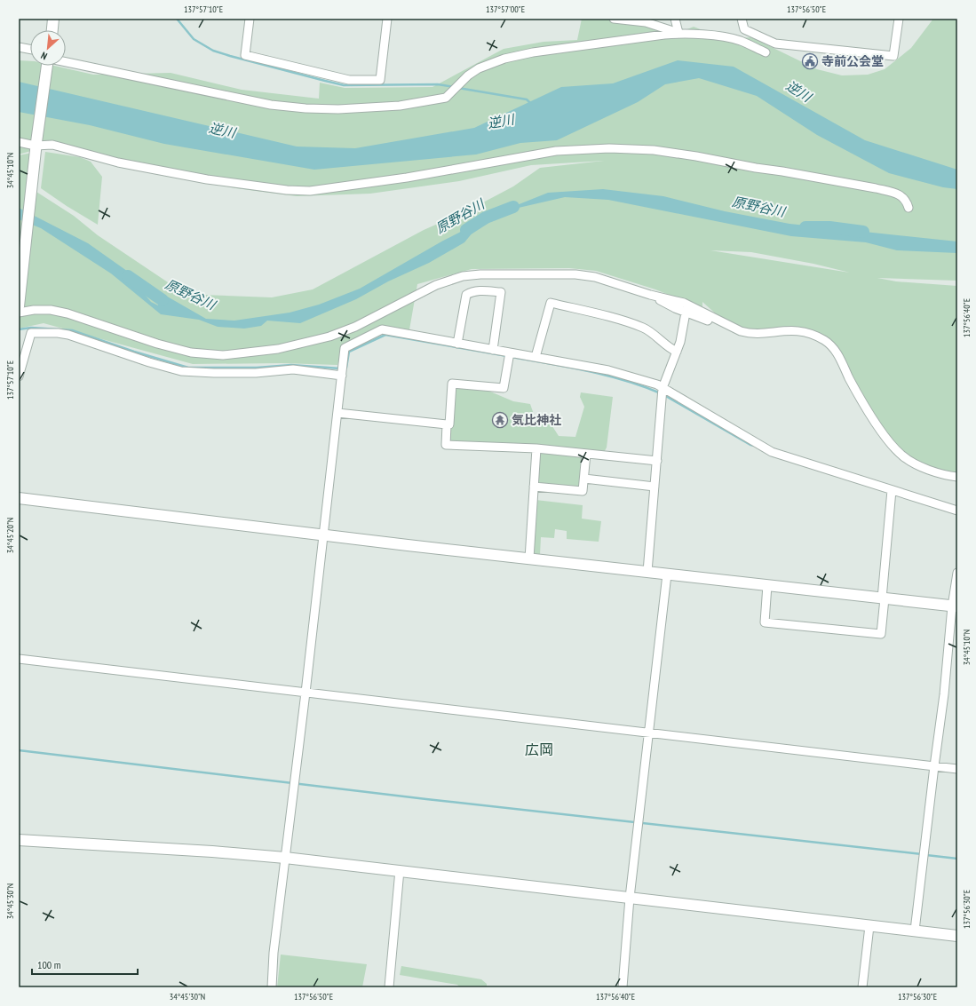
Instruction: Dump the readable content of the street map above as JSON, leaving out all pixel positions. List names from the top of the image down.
{
  "districts": ["広岡"],
  "water": ["逆川", "原野谷川"],
  "places": {
    "public building": ["寺前公会堂"],
    "temple": ["気比神社"]
  },
  "scale_bar": "100 m",
  "north": "bottom left",
  "coordinates": [
    "137°57'10\"E",
    "137°57'00\"E",
    "137°56'50\"E",
    "34°45'10\"N",
    "137°56'40\"E",
    "34°45'20\"N",
    "34°45'30\"N",
    "137°56'30\"E"
  ]
}
